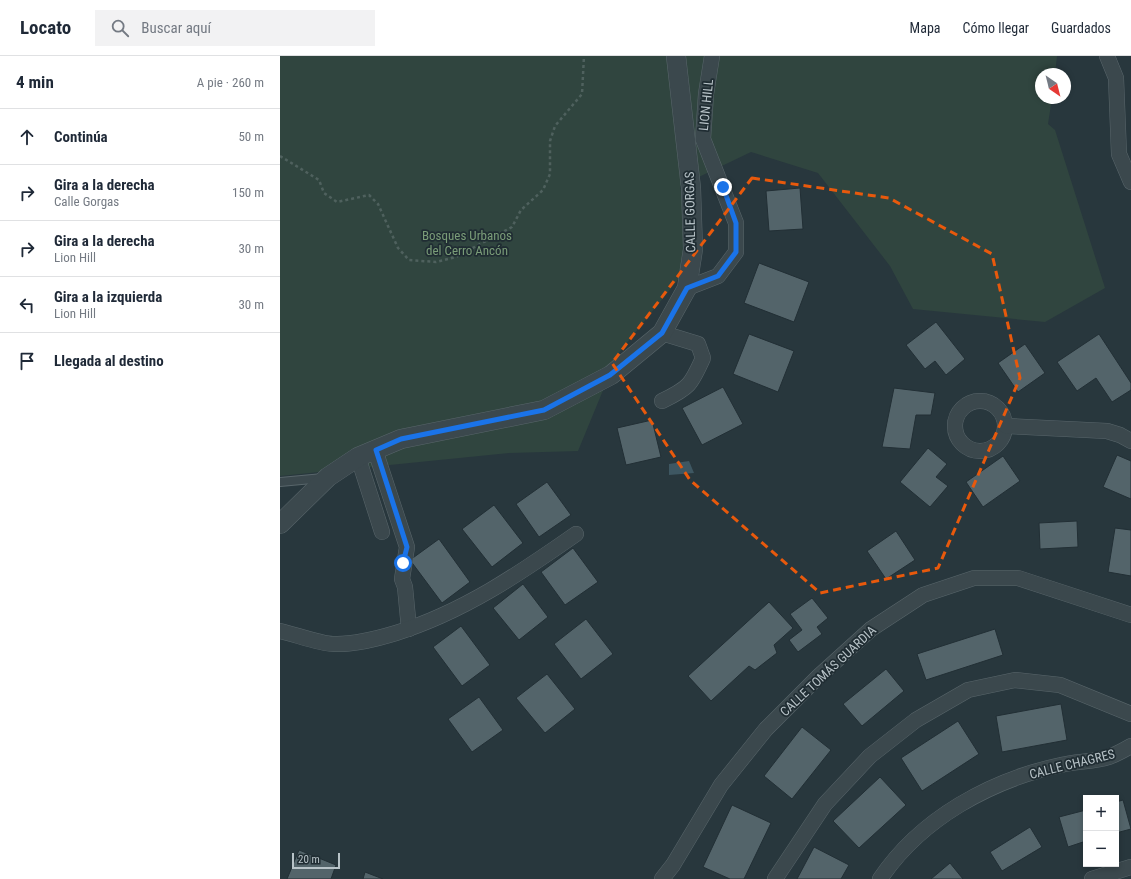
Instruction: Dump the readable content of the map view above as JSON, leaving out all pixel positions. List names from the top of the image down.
{
  "streets": {
    "street": [
      "LION HILL",
      "CALLE GORGAS",
      "CALLE TOMÁS GUARDIA",
      "CALLE CHAGRES"
    ]
  },
  "crossings": [
    ["LION HILL", "CALLE GORGAS"]
  ],
  "parks": ["Bosques Urbanos del Cerro Ancón"],
  "scale_bar": "20 m",
  "north": "bottom right",
  "page": {
    "header": "Locato",
    "search": "Buscar aquí",
    "nav": ["Mapa", "Cómo llegar", "Guardados"],
    "heading": ["4 min", "A pie · 260 m"],
    "list": [
      ["Continúa", "50 m"],
      ["Gira a la derecha", "Calle Gorgas", "150 m"],
      ["Gira a la derecha", "Lion Hill", "30 m"],
      ["Gira a la izquierda", "Lion Hill", "30 m"],
      "Llegada al destino"
    ],
    "map_buttons": ["+", "−"],
    "scale": "20 m"
  }
}
